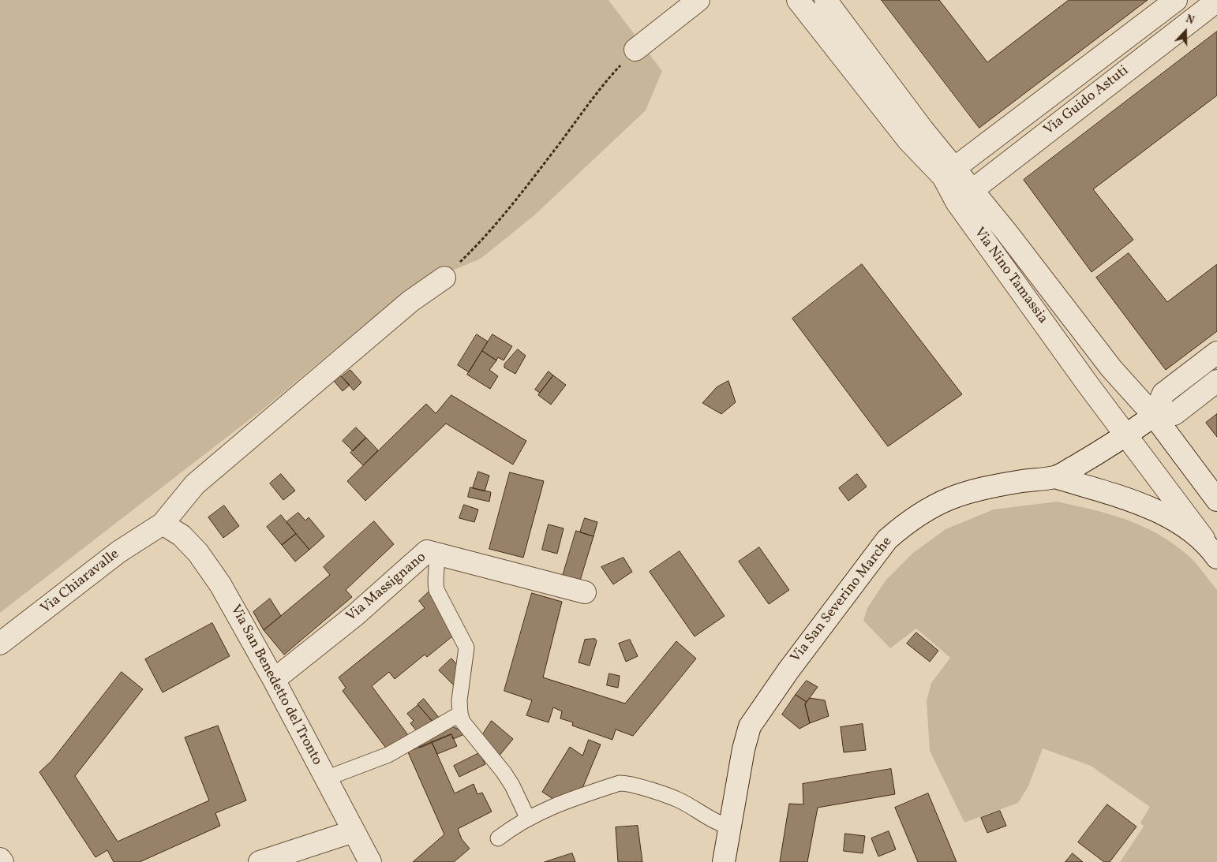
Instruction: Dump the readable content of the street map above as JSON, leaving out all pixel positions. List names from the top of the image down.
{
  "streets": {
    "street": [
      "Via Guido Astuti",
      "Via Nino Tamassia",
      "Via Chiaravalle",
      "Via Massignano",
      "Via San Severino Marche",
      "Via San Benedetto del Tronto"
    ]
  },
  "crossings": [
    ["Via Guido Astuti", "Via Nino Tamassia"],
    ["Via Nino Tamassia", "Via San Severino Marche"],
    ["Via Chiaravalle", "Via San Benedetto del Tronto"],
    ["Via Massignano", "Via San Benedetto del Tronto"]
  ],
  "north": "top"
}
